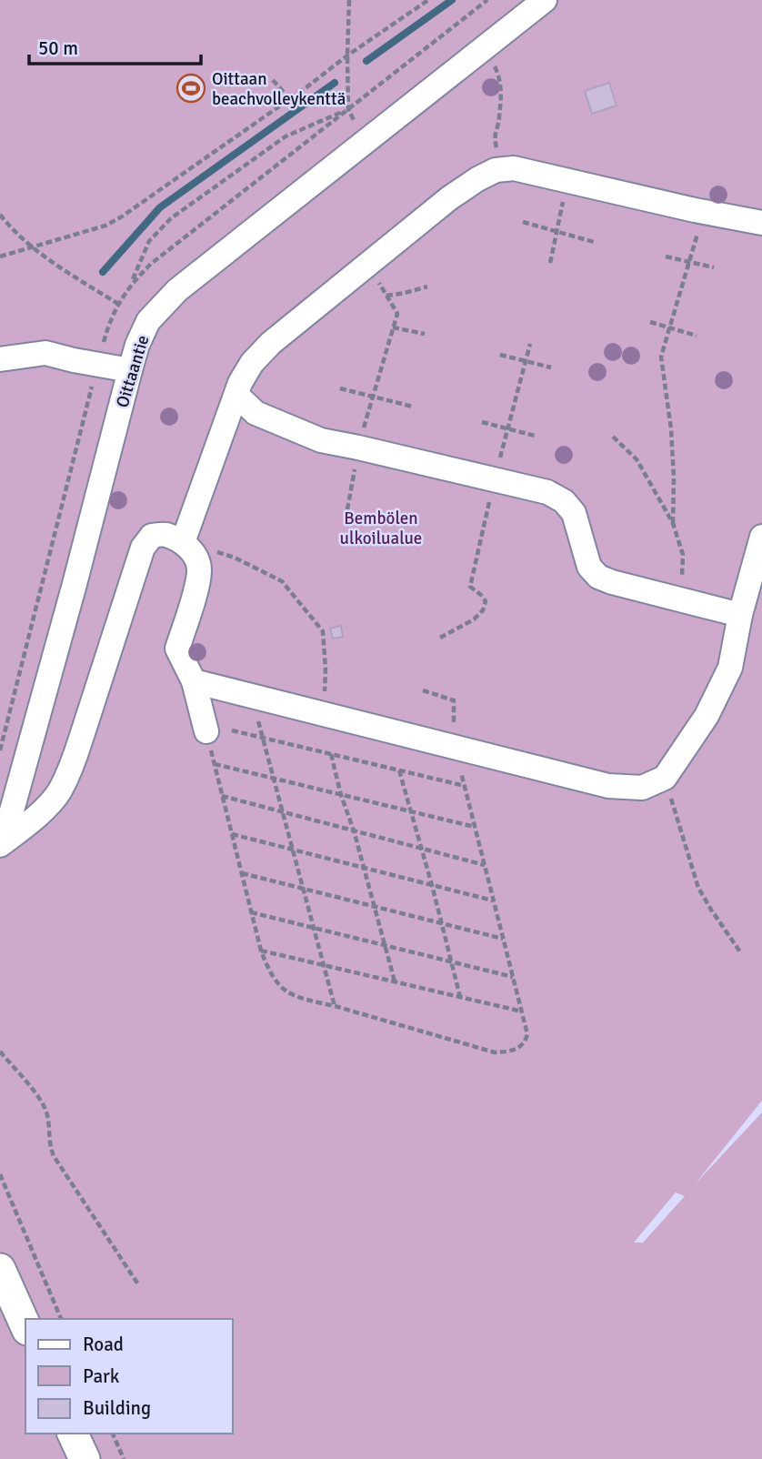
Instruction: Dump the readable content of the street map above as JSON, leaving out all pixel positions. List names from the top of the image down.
{
  "streets": {
    "street": ["Oittaantie"]
  },
  "parks": ["Bembölen ulkoilualue"],
  "places": {
    "sports": ["Oittaan beachvolleykenttä"]
  },
  "legend": ["Road", "Park", "Building"],
  "scale_bar": "50 m"
}
